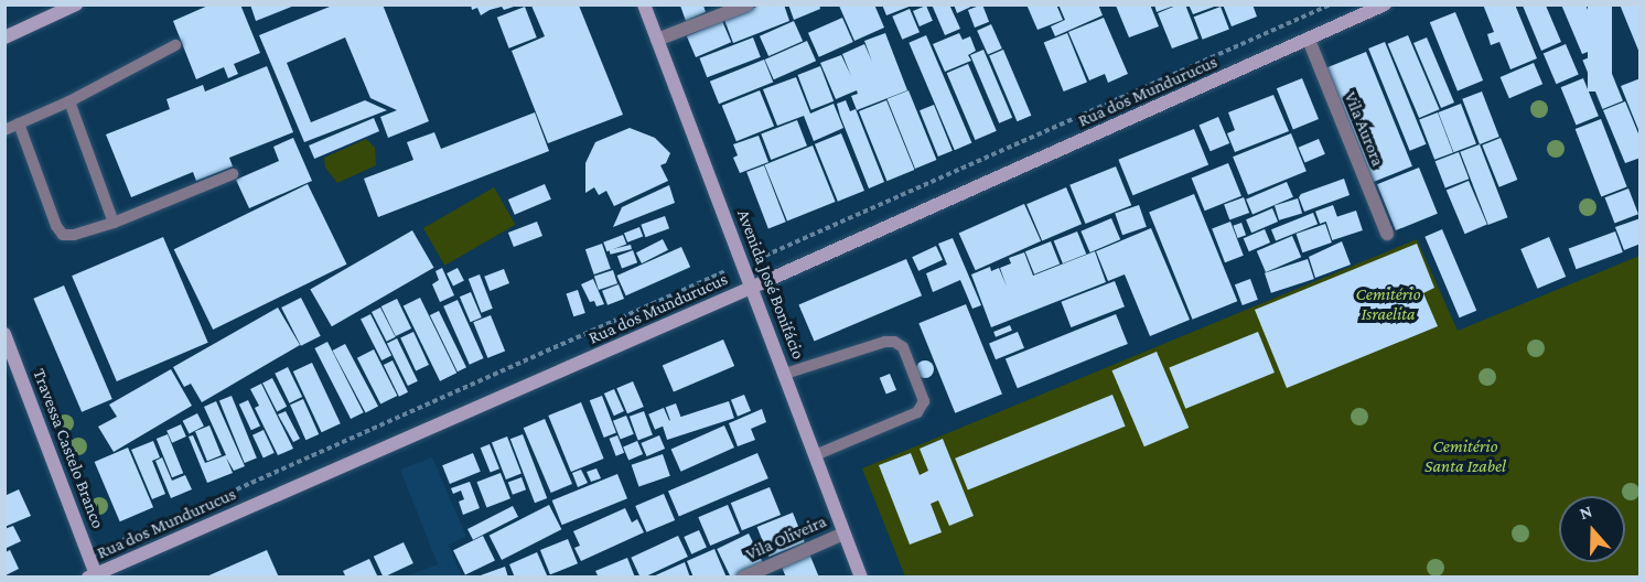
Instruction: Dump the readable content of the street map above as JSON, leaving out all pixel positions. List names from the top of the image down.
{
  "streets": {
    "street": [
      "Rua dos Mundurucus",
      "Vila Aurora",
      "Avenida José Bonifácio",
      "Travessa Castelo Branco",
      "Vila Oliveira"
    ]
  },
  "crossings": [
    ["Rua dos Mundurucus", "Vila Aurora"],
    ["Rua dos Mundurucus", "Avenida José Bonifácio"],
    ["Rua dos Mundurucus", "Travessa Castelo Branco"],
    ["Avenida José Bonifácio", "Vila Oliveira"]
  ],
  "parks": ["Cemitério Israelita", "Cemitério Santa Izabel"],
  "north": "top"
}
